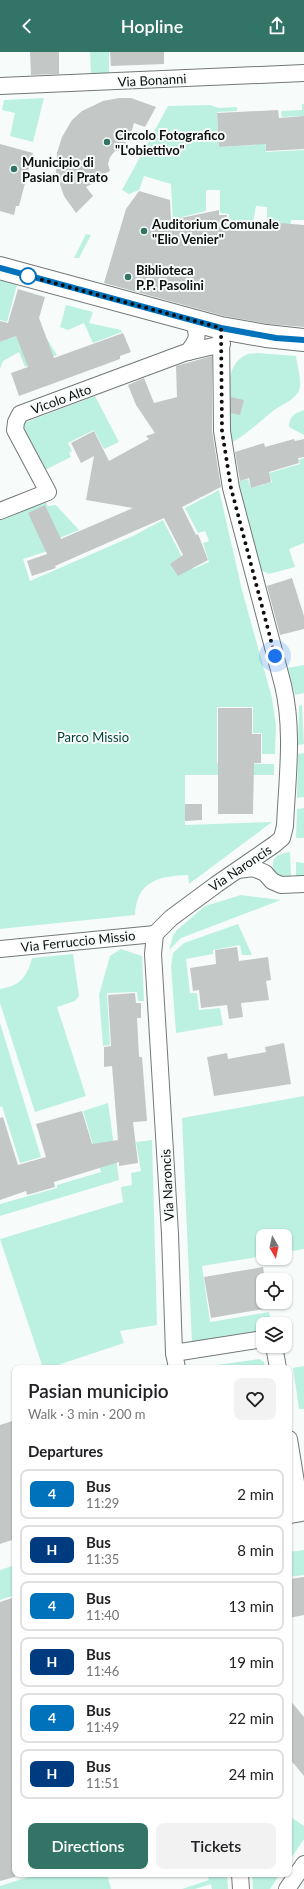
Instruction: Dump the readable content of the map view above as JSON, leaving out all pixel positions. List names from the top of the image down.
{
  "streets": {
    "street": [
      "Via Bonanni",
      "Vicolo Alto",
      "Via Naroncis",
      "Via Ferruccio Missio"
    ]
  },
  "crossings": [
    ["Vicolo Alto", "Via Naroncis"],
    ["Via Naroncis", "Via Ferruccio Missio"]
  ],
  "parks": ["Parco Missio"],
  "places": [
    "Circolo Fotografico \"L'obiettivo\"",
    "Municipio di Pasian di Prato",
    "Auditorium Comunale \"Elio Venier\"",
    "Biblioteca P.P. Pasolini"
  ],
  "lines": ["bus line 4"],
  "north": "bottom",
  "page": {
    "header": "Hopline",
    "heading": [
      ["Pasian municipio", "Walk · 3 min · 200 m"],
      "Departures"
    ],
    "list": [
      {
        "mark": "4",
        "name": "Bus",
        "note": "11:29",
        "value": "2 min"
      },
      {
        "mark": "H",
        "name": "Bus",
        "note": "11:35",
        "value": "8 min"
      },
      {
        "mark": "4",
        "name": "Bus",
        "note": "11:40",
        "value": "13 min"
      },
      {
        "mark": "H",
        "name": "Bus",
        "note": "11:46",
        "value": "19 min"
      },
      {
        "mark": "4",
        "name": "Bus",
        "note": "11:49",
        "value": "22 min"
      },
      {
        "mark": "H",
        "name": "Bus",
        "note": "11:51",
        "value": "24 min"
      }
    ],
    "buttons": ["Directions", "Tickets"]
  }
}
